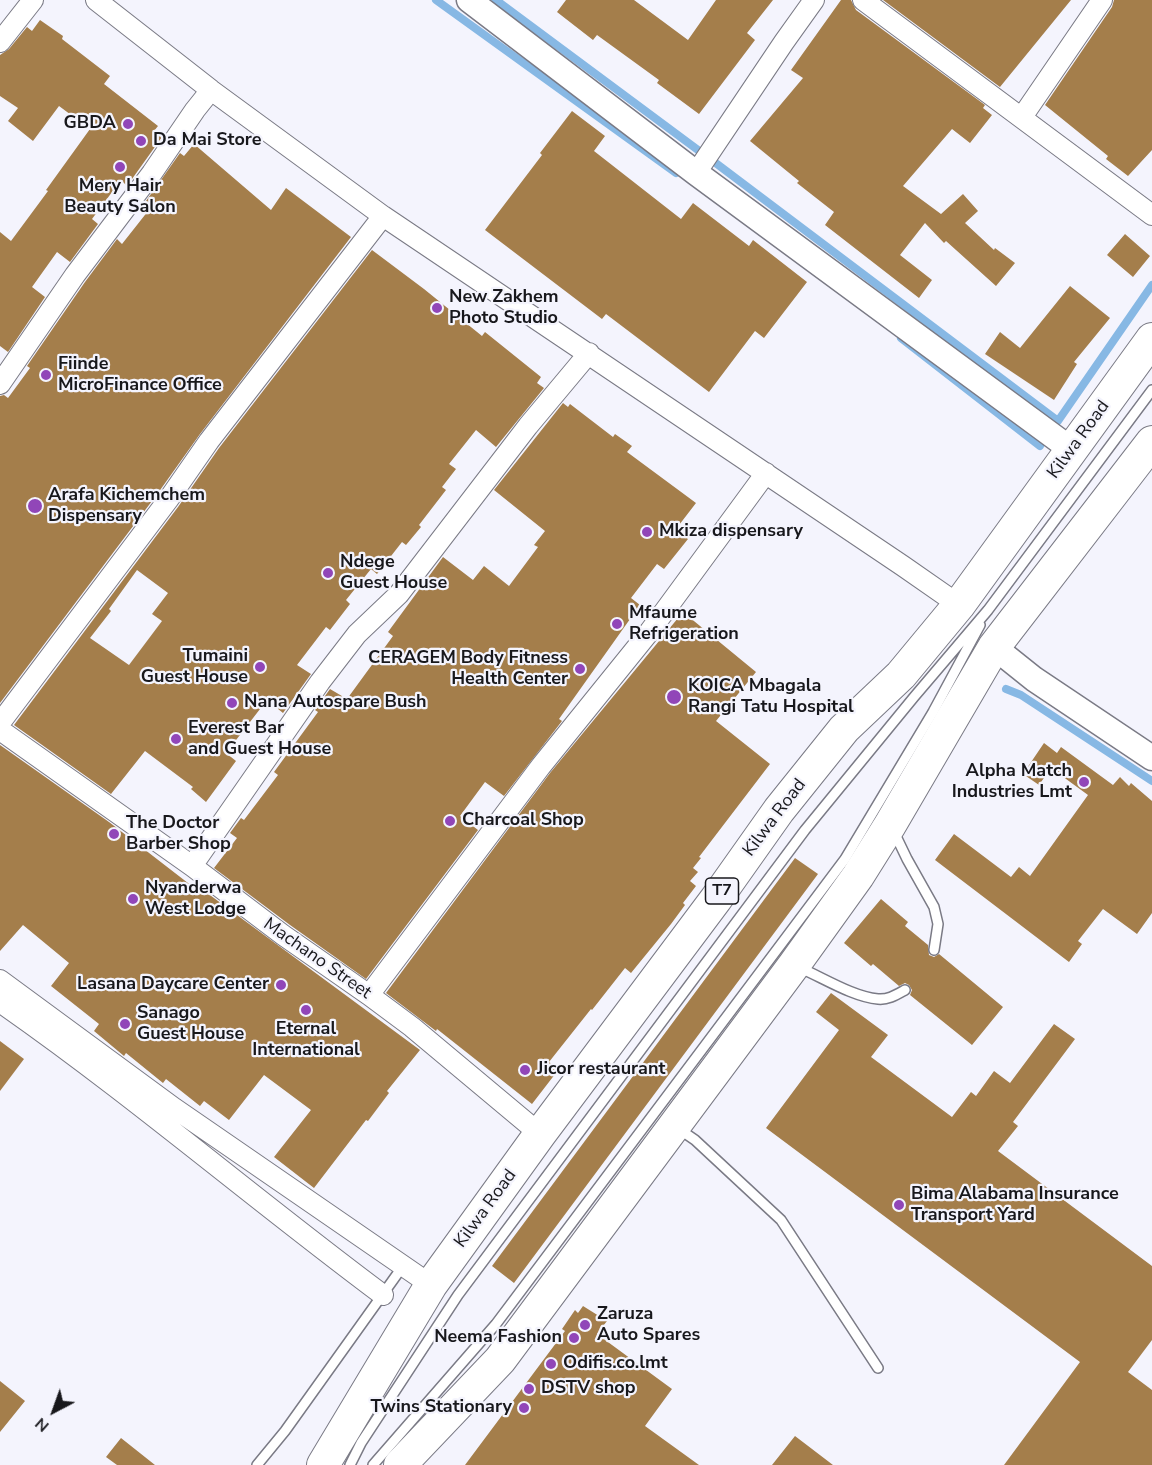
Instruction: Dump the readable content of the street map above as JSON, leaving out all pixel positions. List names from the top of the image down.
{
  "streets": {
    "highway": ["Kilwa Road", "T7"],
    "street": ["Machano Street"]
  },
  "crossings": [
    ["Kilwa Road", "Machano Street"]
  ],
  "places": [
    "GBDA",
    "Da Mai Store",
    "Mery Hair Beauty Salon",
    "New Zakhem Photo Studio",
    "Fiinde MicroFinance Office",
    "Arafa Kichemchem Dispensary",
    "Mkiza dispensary",
    "Ndege Guest House",
    "Mfaume Refrigeration",
    "Tumaini Guest House",
    "CERAGEM Body Fitness Health Center",
    "KOICA Mbagala Rangi Tatu Hospital",
    "Nana Autospare Bush",
    "Everest Bar and Guest House",
    "Alpha Match Industries Lmt",
    "Charcoal Shop",
    "The Doctor Barber Shop",
    "Nyanderwa West Lodge",
    "Lasana Daycare Center",
    "Eternal International",
    "Sanago Guest House",
    "Jicor restaurant",
    "Bima Alabama Insurance Transport Yard",
    "Zaruza Auto Spares",
    "Neema Fashion",
    "Odifis.co.lmt",
    "DSTV shop",
    "Twins Stationary"
  ],
  "north": "bottom left"
}
